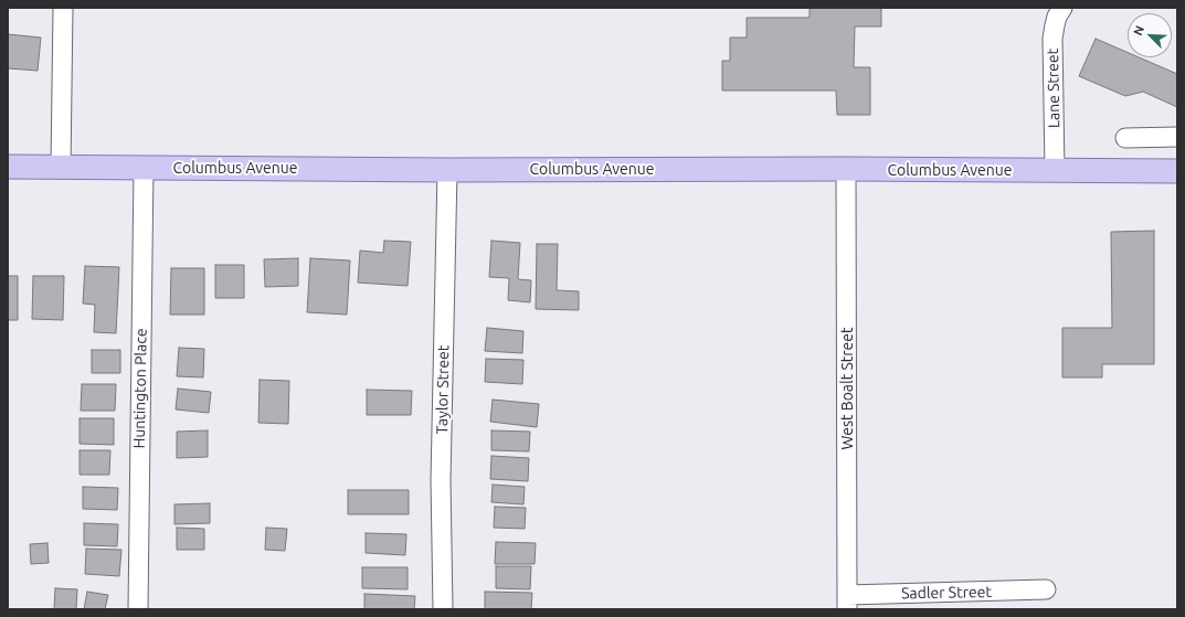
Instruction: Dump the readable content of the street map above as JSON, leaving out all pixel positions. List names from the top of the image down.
{
  "streets": {
    "main road": ["Columbus Avenue"],
    "street": [
      "Lane Street",
      "Huntington Place",
      "West Boalt Street",
      "Taylor Street",
      "Sadler Street"
    ]
  },
  "crossings": [
    ["Lane Street", "Columbus Avenue"],
    ["Columbus Avenue", "Huntington Place"],
    ["Columbus Avenue", "West Boalt Street"],
    ["Columbus Avenue", "Taylor Street"],
    ["West Boalt Street", "Sadler Street"]
  ],
  "north": "top left"
}
